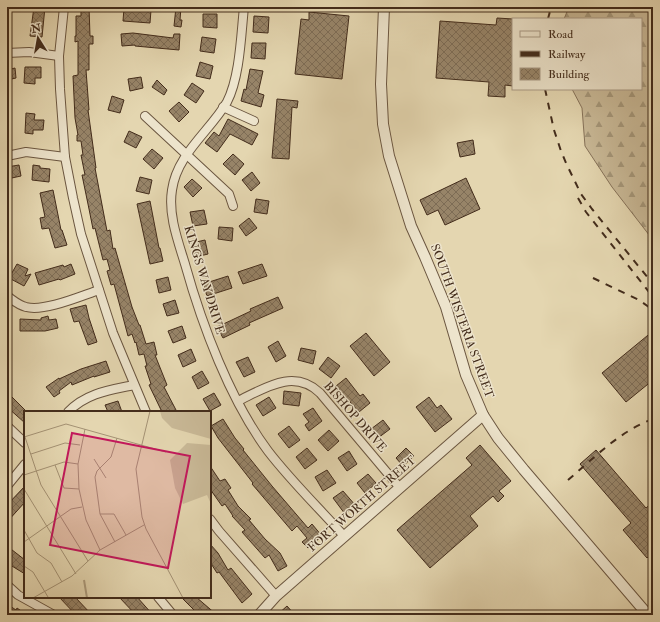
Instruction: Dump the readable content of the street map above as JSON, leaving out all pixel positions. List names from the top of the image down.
{
  "streets": {
    "street": [
      "KINGS WAY DRIVE",
      "SOUTH WISTERIA STREET",
      "BISHOP DRIVE",
      "FORT WORTH STREET"
    ]
  },
  "crossings": [
    ["KINGS WAY DRIVE", "BISHOP DRIVE"],
    ["KINGS WAY DRIVE", "FORT WORTH STREET"],
    ["SOUTH WISTERIA STREET", "FORT WORTH STREET"],
    ["BISHOP DRIVE", "FORT WORTH STREET"]
  ],
  "legend": ["Road", "Railway", "Building"],
  "north": "top"
}
